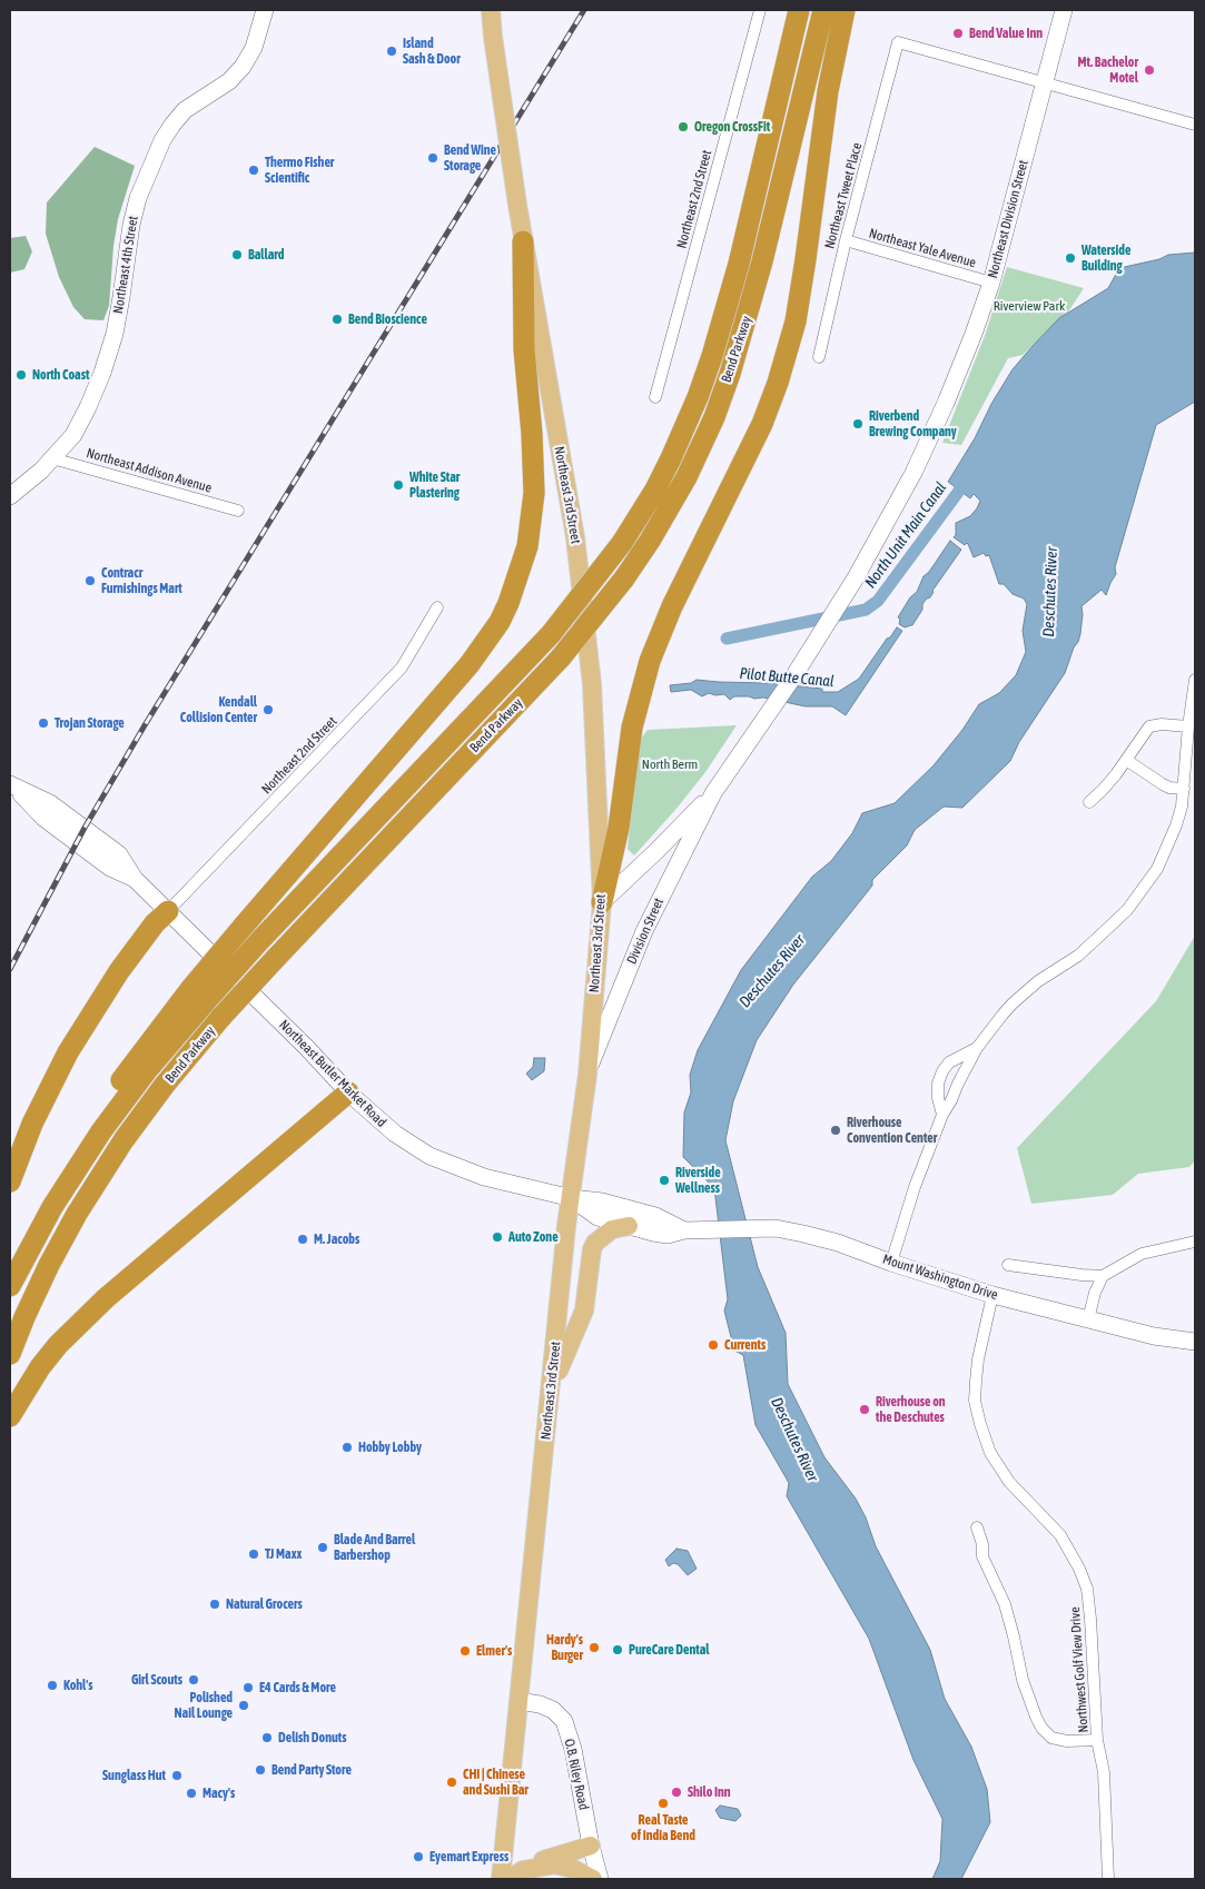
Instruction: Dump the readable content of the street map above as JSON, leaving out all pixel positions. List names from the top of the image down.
{
  "streets": {
    "highway": ["Bend Parkway"],
    "main road": [
      "Northeast Division Street",
      "Northeast 4th Street",
      "Northeast 3rd Street",
      "Division Street",
      "Northeast Butler Market Road",
      "Mount Washington Drive",
      "O.B. Riley Road"
    ],
    "street": [
      "Northeast Tweet Place",
      "Northeast 2nd Street",
      "Northeast Yale Avenue",
      "Northeast Addison Avenue",
      "Northwest Golf View Drive"
    ]
  },
  "crossings": [
    ["Northeast Tweet Place", "Northeast Division Street"],
    ["Northeast Tweet Place", "Northeast Yale Avenue"],
    ["Northeast 2nd Street", "Northeast Butler Market Road"],
    ["Northeast Division Street", "Northeast Yale Avenue"],
    ["Northeast Division Street", "Division Street"],
    ["Northeast 4th Street", "Northeast Addison Avenue"],
    ["Northeast 3rd Street", "Division Street"],
    ["Northeast 3rd Street", "Northeast Butler Market Road"],
    ["Northeast 3rd Street", "Mount Washington Drive"],
    ["Northeast 3rd Street", "O.B. Riley Road"],
    ["Northeast Butler Market Road", "Mount Washington Drive"],
    ["Mount Washington Drive", "Northwest Golf View Drive"]
  ],
  "water": ["North Unit Main Canal", "Deschutes River", "Pilot Butte Canal"],
  "parks": ["Riverview Park", "North Berm"],
  "places": [
    "Bend Value Inn",
    "Island Sash & Door",
    "Mt. Bachelor Motel",
    "Oregon CrossFit",
    "Bend Wine Storage",
    "Thermo Fisher Scientific",
    "Ballard",
    "Waterside Building",
    "Bend Bioscience",
    "North Coast",
    "Riverbend Brewing Company",
    "White Star Plastering",
    "Contracr Furnishings Mart",
    "Kendall Collision Center",
    "Trojan Storage",
    "Riverhouse Convention Center",
    "Riverside Wellness",
    "Auto Zone",
    "M. Jacobs",
    "Currents",
    "Riverhouse on the Deschutes",
    "Hobby Lobby",
    "Blade And Barrel Barbershop",
    "TJ Maxx",
    "Natural Grocers",
    "Hardy's Burger",
    "PureCare Dental",
    "Elmer's",
    "Girl Scouts",
    "Kohl's",
    "E4 Cards & More",
    "Polished Nail Lounge",
    "Delish Donuts",
    "Bend Party Store",
    "Sunglass Hut",
    "CHI | Chinese and Sushi Bar",
    "Shilo Inn",
    "Macy's",
    "Real Taste of India Bend",
    "Eyemart Express"
  ]
}
